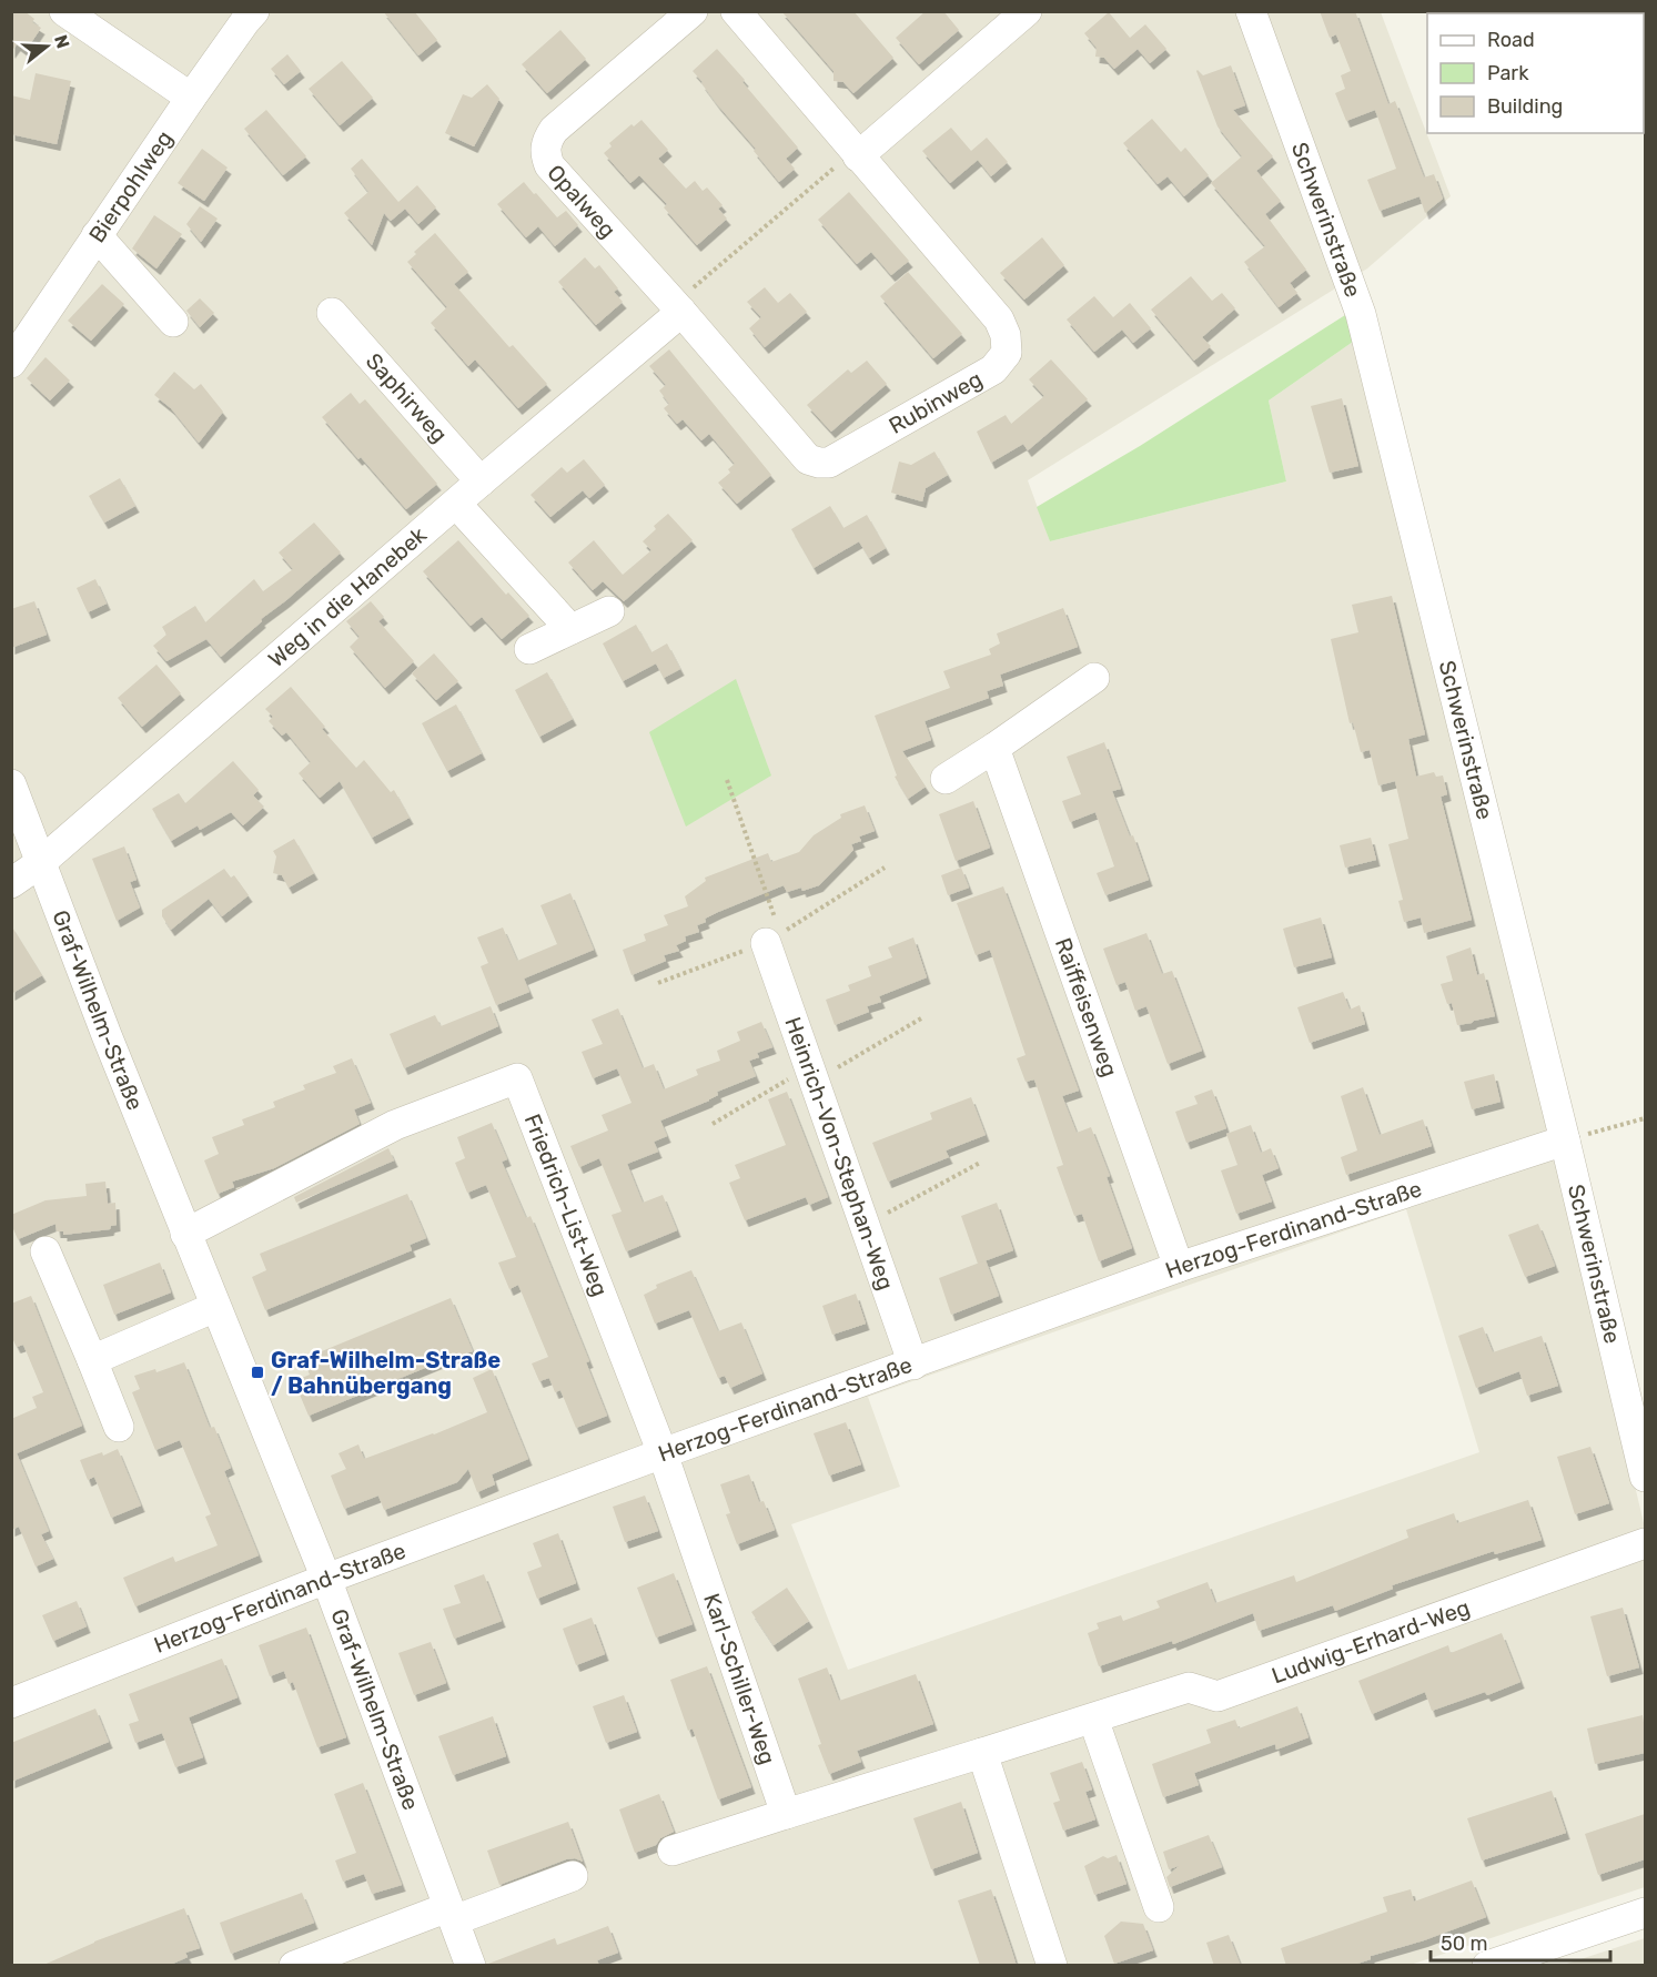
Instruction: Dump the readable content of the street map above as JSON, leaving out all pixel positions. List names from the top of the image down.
{
  "streets": {
    "street": [
      "Bierpohlweg",
      "Opalweg",
      "Schwerinstraße",
      "Saphirweg",
      "Rubinweg",
      "Weg in die Hanebek",
      "Raiffeisenweg",
      "Graf-Wilhelm-Straße",
      "Heinrich-Von-Stephan-Weg",
      "Friedrich-List-Weg",
      "Herzog-Ferdinand-Straße",
      "Ludwig-Erhard-Weg",
      "Karl-Schiller-Weg"
    ]
  },
  "crossings": [
    ["Opalweg", "Rubinweg"],
    ["Opalweg", "Weg in die Hanebek"],
    ["Schwerinstraße", "Herzog-Ferdinand-Straße"],
    ["Saphirweg", "Weg in die Hanebek"],
    ["Rubinweg", "Weg in die Hanebek"],
    ["Weg in die Hanebek", "Graf-Wilhelm-Straße"],
    ["Raiffeisenweg", "Herzog-Ferdinand-Straße"],
    ["Graf-Wilhelm-Straße", "Friedrich-List-Weg"],
    ["Graf-Wilhelm-Straße", "Herzog-Ferdinand-Straße"],
    ["Heinrich-Von-Stephan-Weg", "Herzog-Ferdinand-Straße"],
    ["Friedrich-List-Weg", "Herzog-Ferdinand-Straße"],
    ["Friedrich-List-Weg", "Karl-Schiller-Weg"],
    ["Herzog-Ferdinand-Straße", "Karl-Schiller-Weg"],
    ["Ludwig-Erhard-Weg", "Karl-Schiller-Weg"]
  ],
  "places": {
    "transit": ["Graf-Wilhelm-Straße / Bahnübergang"]
  },
  "legend": ["Road", "Park", "Building"],
  "scale_bar": "50 m",
  "north": "right"
}
